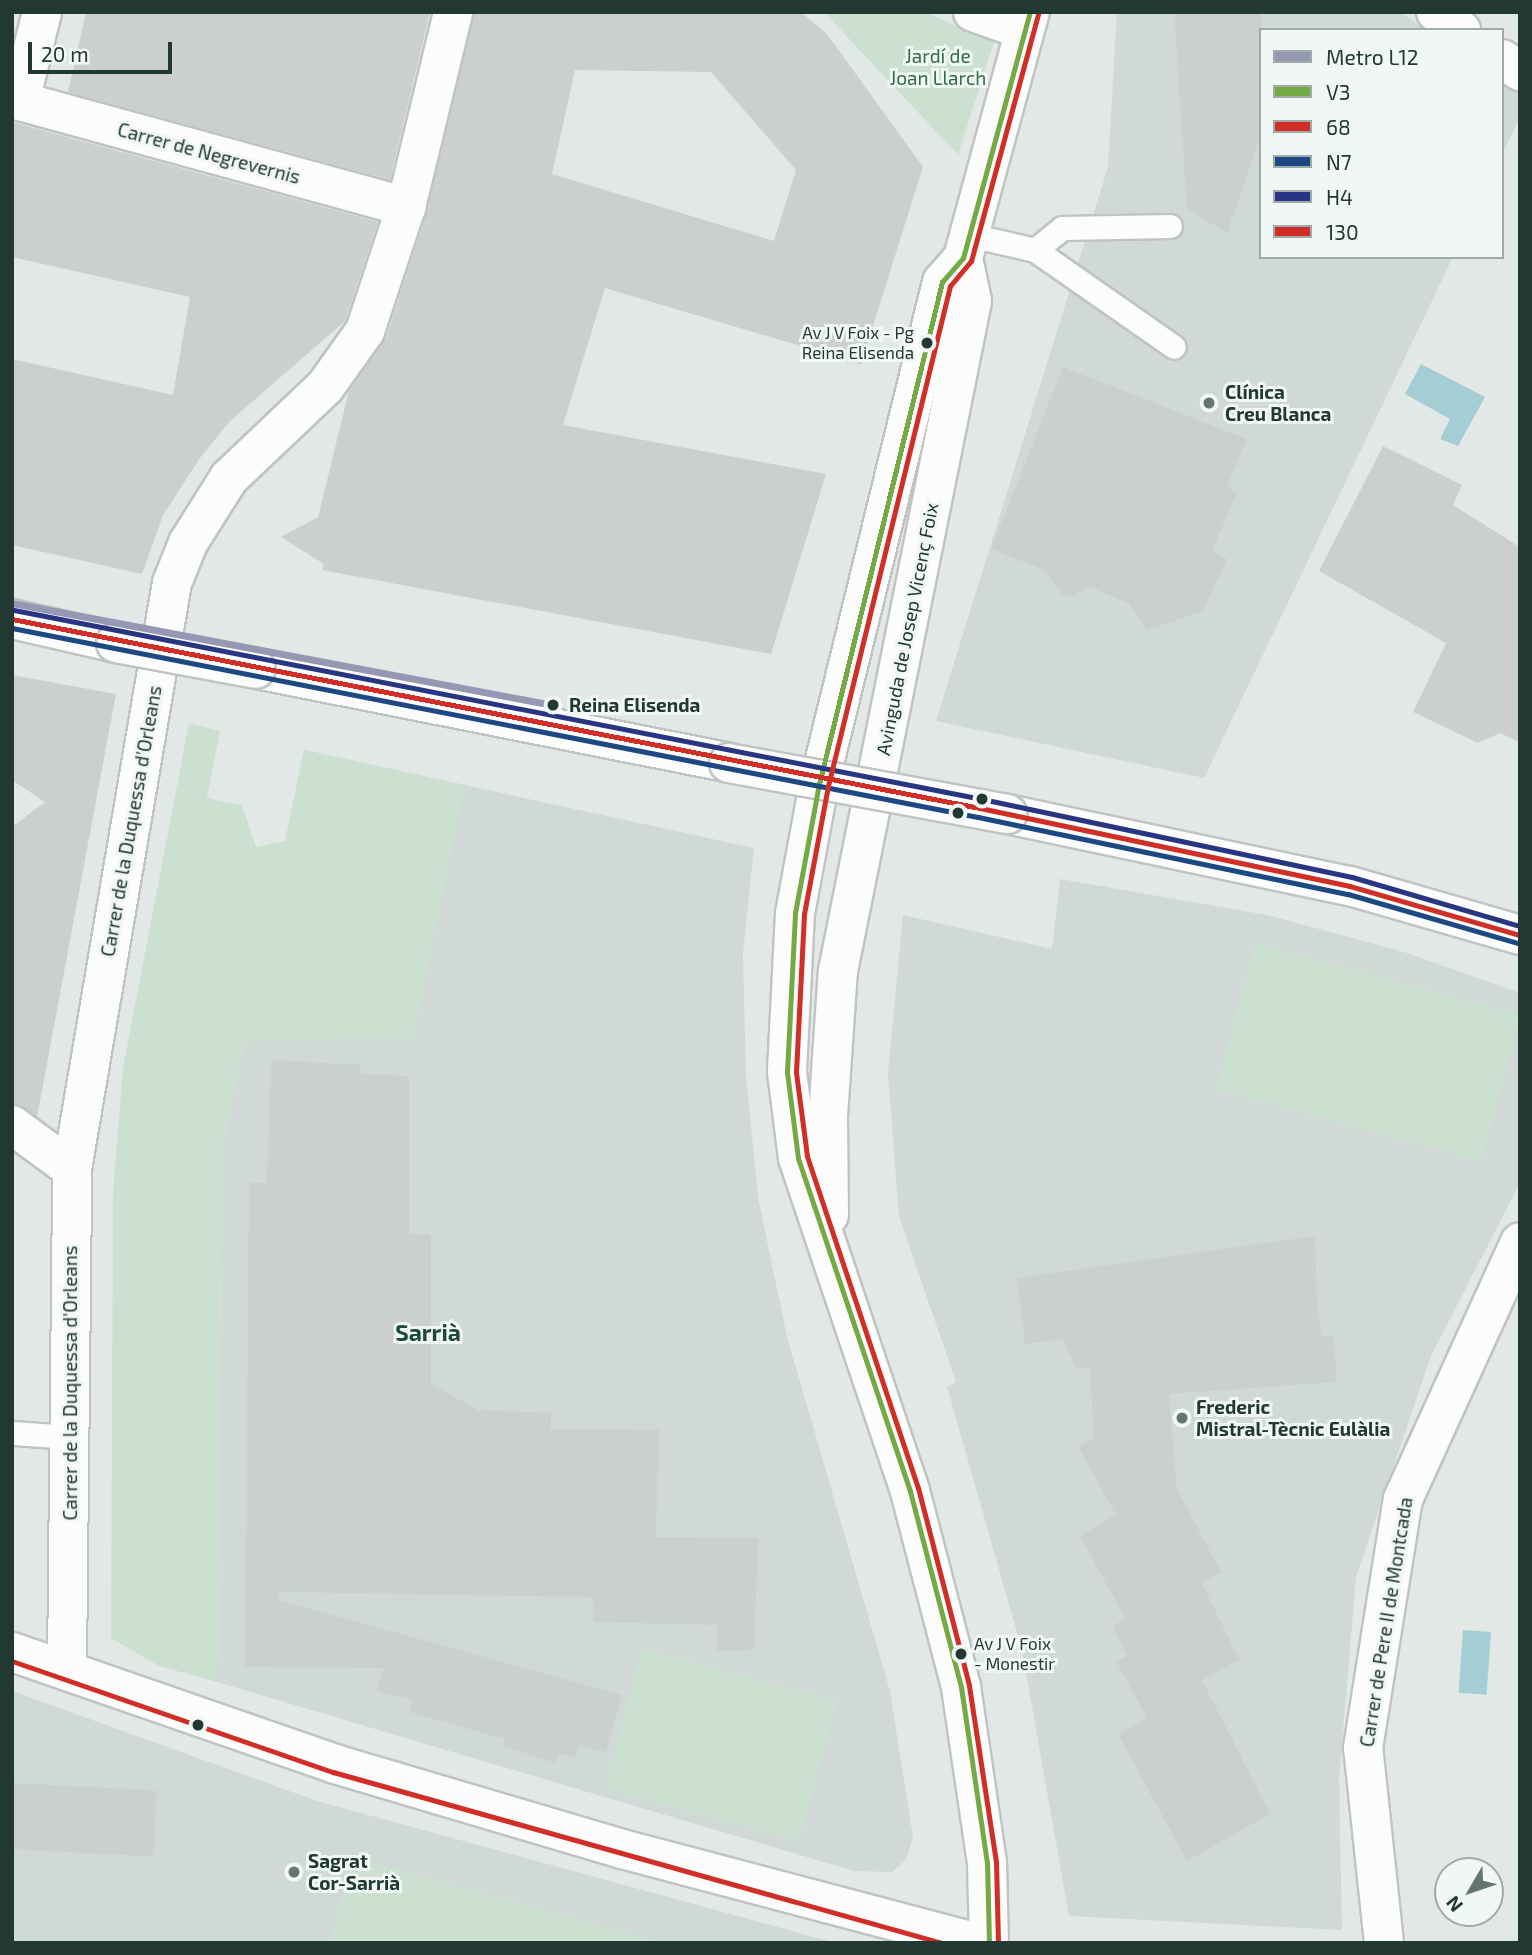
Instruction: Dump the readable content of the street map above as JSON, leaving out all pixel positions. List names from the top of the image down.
{
  "streets": {
    "street": [
      "Carrer de Negrevernis",
      "Avinguda de Josep Vicenç Foix",
      "Carrer de la Duquessa d'Orleans",
      "Carrer de Pere II de Montcada"
    ]
  },
  "crossings": [
    ["Carrer de Negrevernis", "Carrer de la Duquessa d'Orleans"]
  ],
  "districts": ["Sarrià"],
  "parks": ["Jardí de Joan Llarch"],
  "places": [
    "Av J V Foix - Pg Reina Elisenda",
    "Clínica Creu Blanca",
    "Reina Elisenda",
    "Frederic Mistral-Tècnic Eulàlia",
    "Av J V Foix - Monestir",
    "Sagrat Cor-Sarrià"
  ],
  "lines": [
    "transit line V3",
    "transit line 130",
    "metro line L12",
    "transit line H4",
    "transit line 68",
    "transit line N7"
  ],
  "legend": [
    "Metro L12",
    "V3",
    "68",
    "N7",
    "H4",
    "130"
  ],
  "scale_bar": "20 m",
  "north": "bottom left"
}
